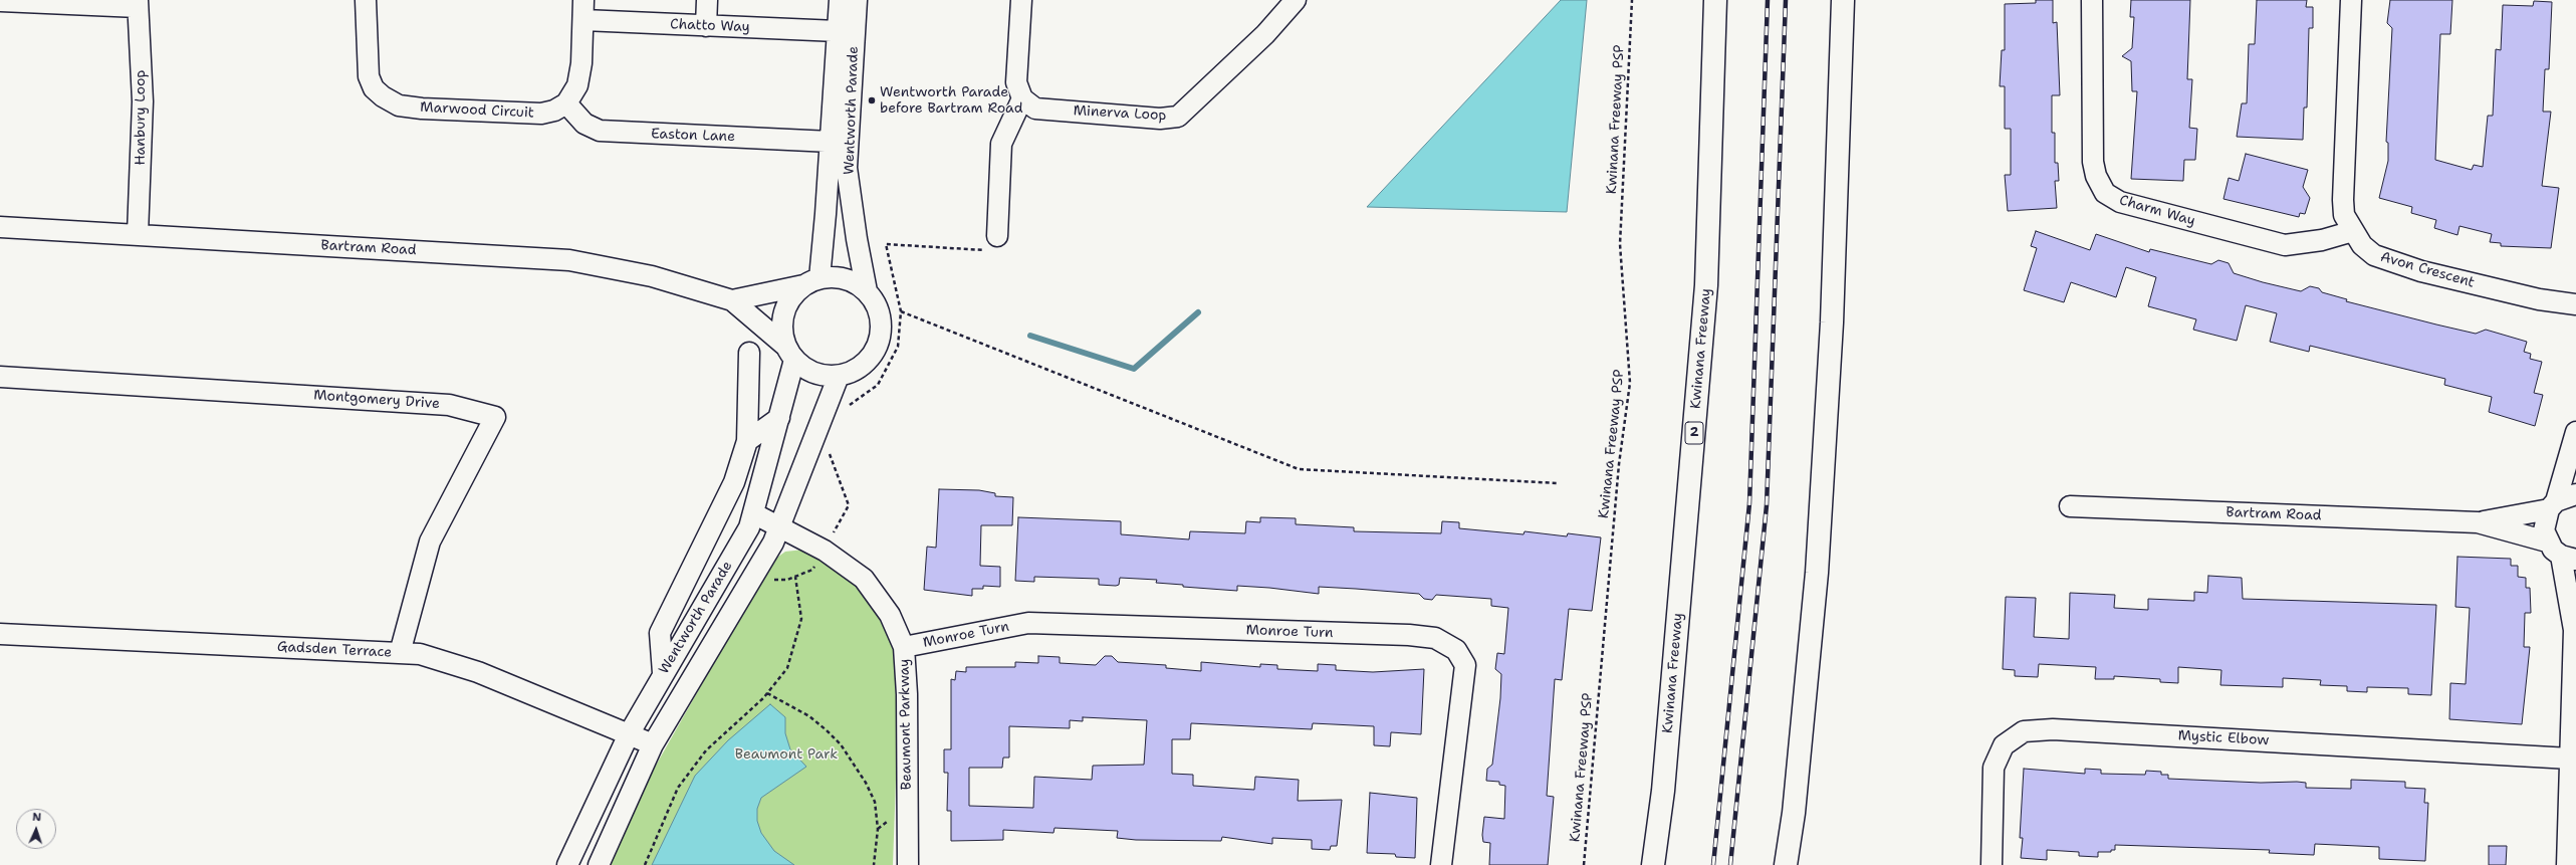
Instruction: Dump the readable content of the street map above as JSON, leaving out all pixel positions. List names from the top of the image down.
{
  "streets": {
    "highway": ["Kwinana Freeway", "2"],
    "street": [
      "Chatto Way",
      "Marwood Circuit",
      "Wentworth Parade",
      "Minerva Loop",
      "Hanbury Loop",
      "Easton Lane",
      "Charm Way",
      "Bartram Road",
      "Avon Crescent",
      "Montgomery Drive",
      "Monroe Turn",
      "Gadsden Terrace",
      "Beaumont Parkway",
      "Mystic Elbow"
    ],
    "path": ["Kwinana Freeway PSP"]
  },
  "crossings": [
    ["Chatto Way", "Wentworth Parade"],
    ["Marwood Circuit", "Easton Lane"],
    ["Wentworth Parade", "Easton Lane"],
    ["Wentworth Parade", "Bartram Road"],
    ["Wentworth Parade", "Gadsden Terrace"],
    ["Wentworth Parade", "Beaumont Parkway"],
    ["Hanbury Loop", "Bartram Road"],
    ["Charm Way", "Avon Crescent"],
    ["Montgomery Drive", "Gadsden Terrace"],
    ["Monroe Turn", "Beaumont Parkway"]
  ],
  "parks": ["Beaumont Park"],
  "places": ["Wentworth Parade before Bartram Road"],
  "north": "top"
}
